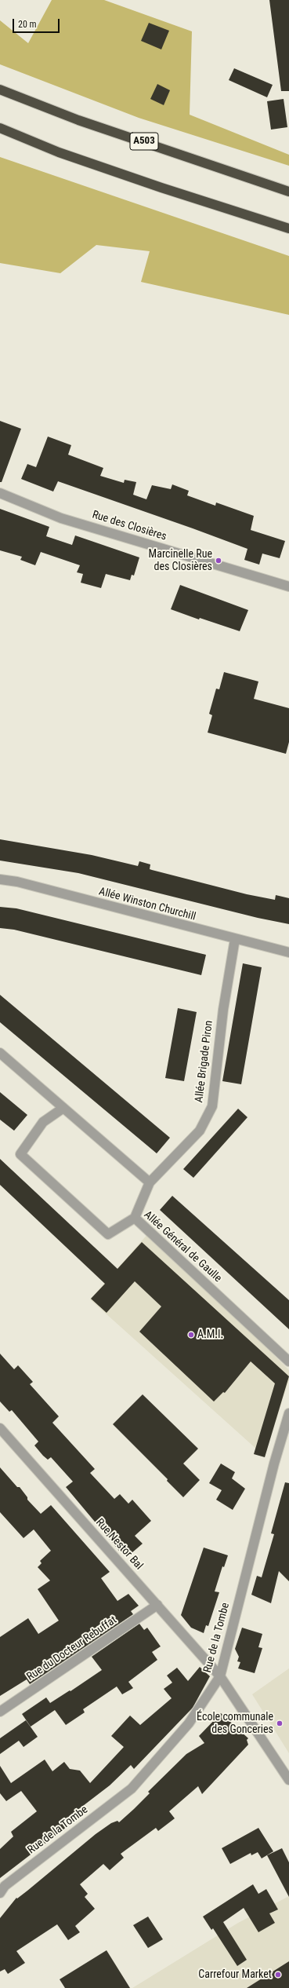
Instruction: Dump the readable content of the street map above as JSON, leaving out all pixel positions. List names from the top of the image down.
{
  "streets": {
    "highway": ["A503"],
    "street": [
      "Rue des Closières",
      "Allée Winston Churchill",
      "Allée Brigade Piron",
      "Allée Général de Gaulle",
      "Rue Nestor Bal",
      "Rue de la Tombe",
      "Rue du Docteur Rebuffat"
    ]
  },
  "crossings": [
    ["Allée Winston Churchill", "Allée Brigade Piron"],
    ["Allée Brigade Piron", "Allée Général de Gaulle"],
    ["Rue Nestor Bal", "Rue de la Tombe"],
    ["Rue Nestor Bal", "Rue du Docteur Rebuffat"]
  ],
  "places": [
    "Marcinelle Rue des Closières",
    "A.M.I.",
    "École communale des Gonceries",
    "Carrefour Market"
  ],
  "scale_bar": "20 m"
}
